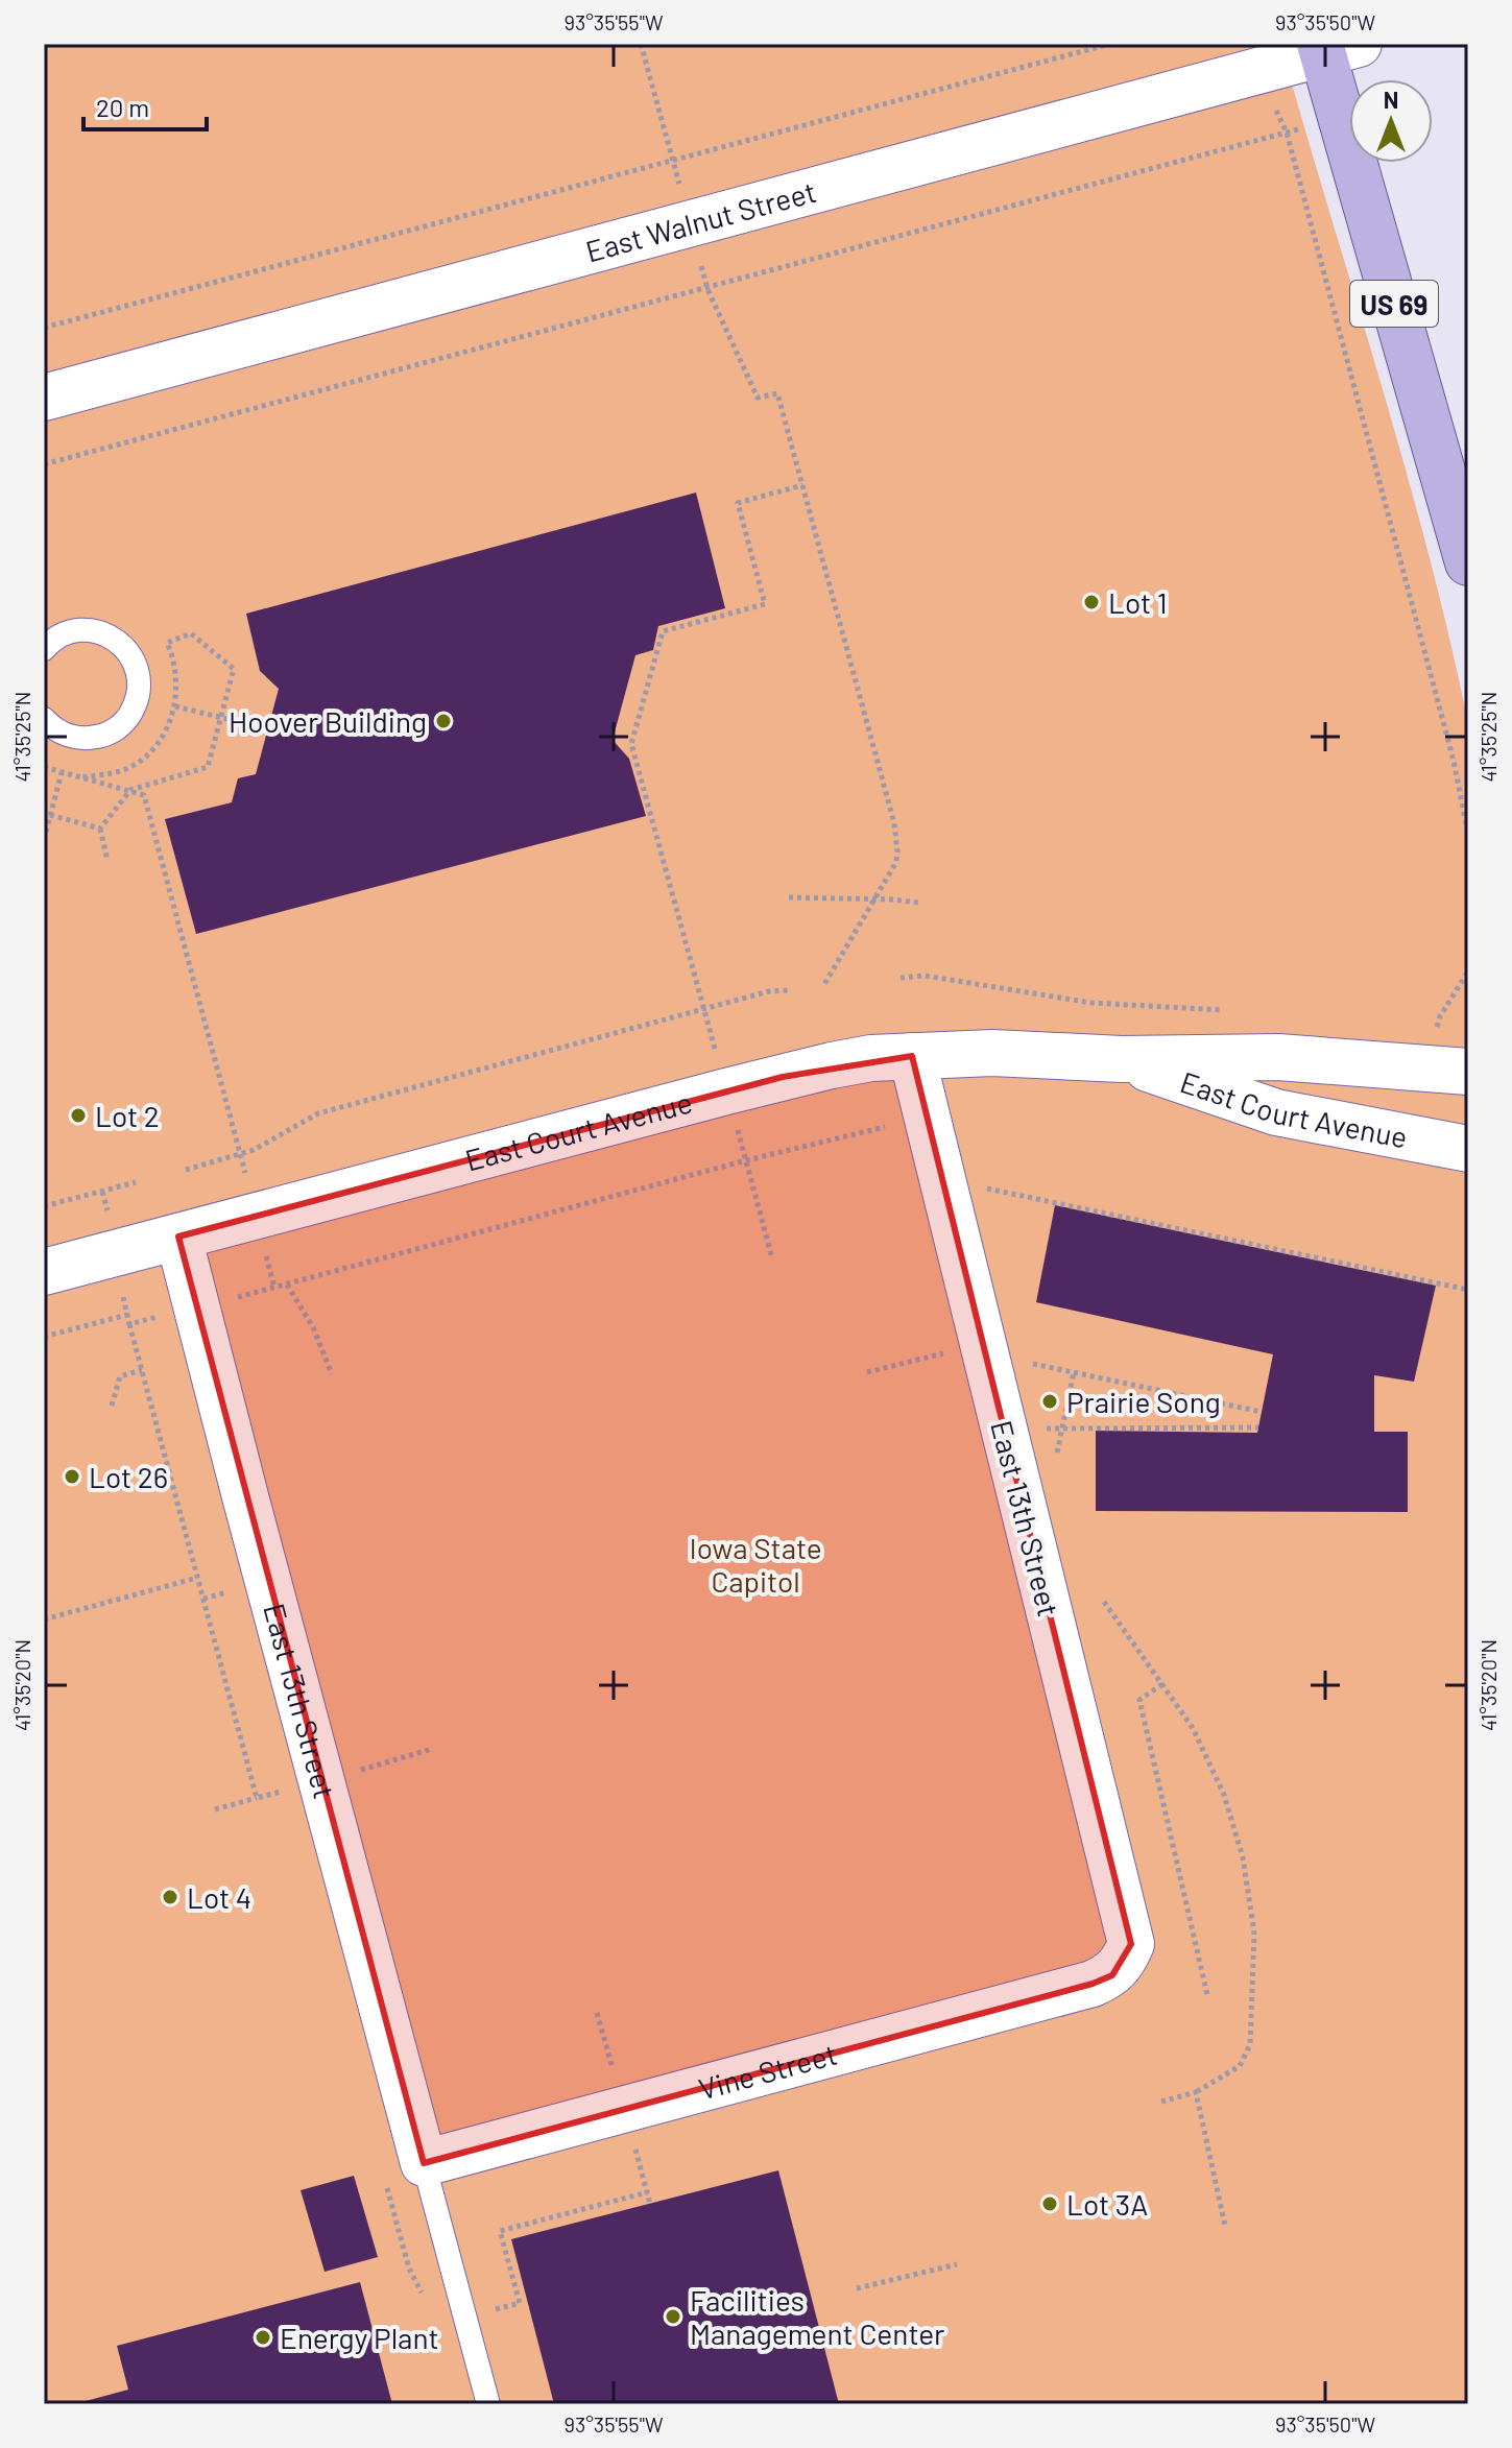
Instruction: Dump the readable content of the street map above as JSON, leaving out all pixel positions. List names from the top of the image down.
{
  "streets": {
    "main road": ["US 69"],
    "street": [
      "East Walnut Street",
      "East Court Avenue",
      "East 13th Street",
      "Vine Street"
    ]
  },
  "crossings": [
    ["East Walnut Street", "US 69"],
    ["East Court Avenue", "East 13th Street"],
    ["East 13th Street", "Vine Street"]
  ],
  "parks": ["Iowa State Capitol"],
  "places": [
    "Lot 1",
    "Hoover Building",
    "Lot 2",
    "Prairie Song",
    "Lot 26",
    "Lot 4",
    "Lot 3A",
    "Facilities Management Center",
    "Energy Plant"
  ],
  "scale_bar": "20 m",
  "north": "top",
  "coordinates": [
    "93°35'55\"W",
    "93°35'50\"W",
    "41°35'25\"N",
    "41°35'20\"N"
  ]
}
